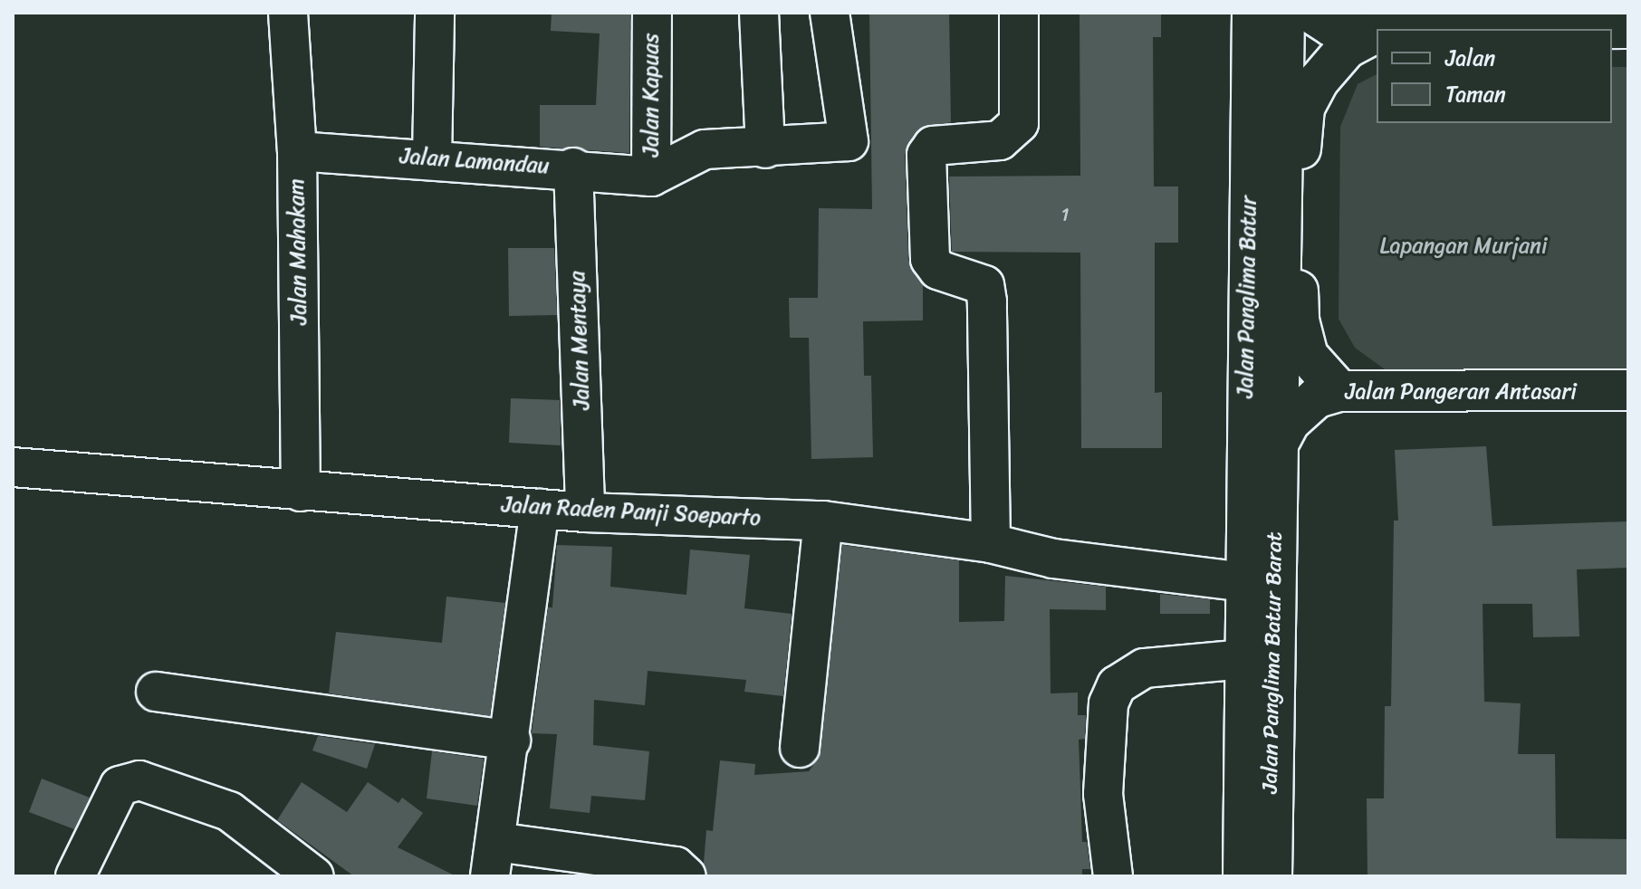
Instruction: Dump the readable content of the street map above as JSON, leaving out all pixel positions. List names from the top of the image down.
{
  "streets": {
    "main road": ["Jalan Panglima Batur", "Jalan Pangeran Antasari", "Jalan Panglima Batur Barat"],
    "street": [
      "Jalan Kapuas",
      "Jalan Lamandau",
      "Jalan Mahakam",
      "Jalan Mentaya",
      "Jalan Raden Panji Soeparto"
    ]
  },
  "crossings": [
    ["Jalan Kapuas", "Jalan Lamandau"],
    ["Jalan Lamandau", "Jalan Mahakam"],
    ["Jalan Lamandau", "Jalan Mentaya"],
    ["Jalan Mahakam", "Jalan Raden Panji Soeparto"],
    ["Jalan Panglima Batur", "Jalan Pangeran Antasari"],
    ["Jalan Panglima Batur", "Jalan Raden Panji Soeparto"],
    ["Jalan Panglima Batur", "Jalan Panglima Batur Barat"],
    ["Jalan Mentaya", "Jalan Raden Panji Soeparto"],
    ["Jalan Pangeran Antasari", "Jalan Panglima Batur Barat"],
    ["Jalan Raden Panji Soeparto", "Jalan Panglima Batur Barat"]
  ],
  "parks": ["Lapangan Murjani"],
  "house_numbers": ["1"],
  "legend": ["Jalan", "Taman"]
}
